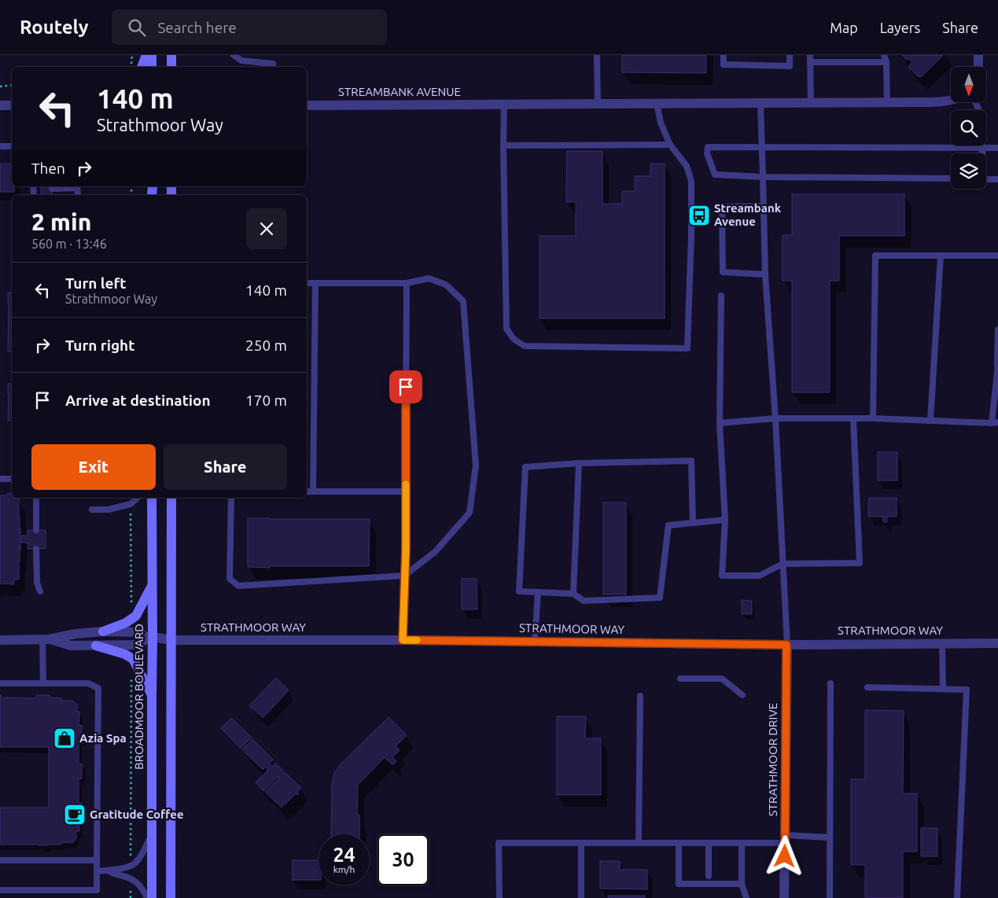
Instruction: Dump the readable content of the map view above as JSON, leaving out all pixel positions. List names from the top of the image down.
{
  "streets": {
    "main road": ["BROADMOOR BOULEVARD"],
    "street": ["STREAMBANK AVENUE", "STRATHMOOR WAY", "STRATHMOOR DRIVE"]
  },
  "crossings": [
    ["STRATHMOOR WAY", "BROADMOOR BOULEVARD"],
    ["STRATHMOOR WAY", "STRATHMOOR DRIVE"]
  ],
  "places": {
    "bus stop": ["Streambank Avenue"],
    "shop": ["Azia Spa"],
    "cafe": ["Gratitude Coffee"]
  },
  "north": "bottom",
  "page": {
    "header": "Routely",
    "search": "Search here",
    "nav": ["Map", "Layers", "Share"],
    "turn": ["140 m", "Strathmoor Way"],
    "then": "Then",
    "heading": ["2 min", "560 m · 13:46"],
    "list": [
      {
        "name": "Turn left",
        "note": "Strathmoor Way",
        "value": "140 m"
      },
      {
        "name": "Turn right",
        "value": "250 m"
      },
      {
        "name": "Arrive at destination",
        "value": "170 m"
      }
    ],
    "buttons": ["Exit", "Share"],
    "speed": "24 km/h",
    "limit": "30"
  }
}
